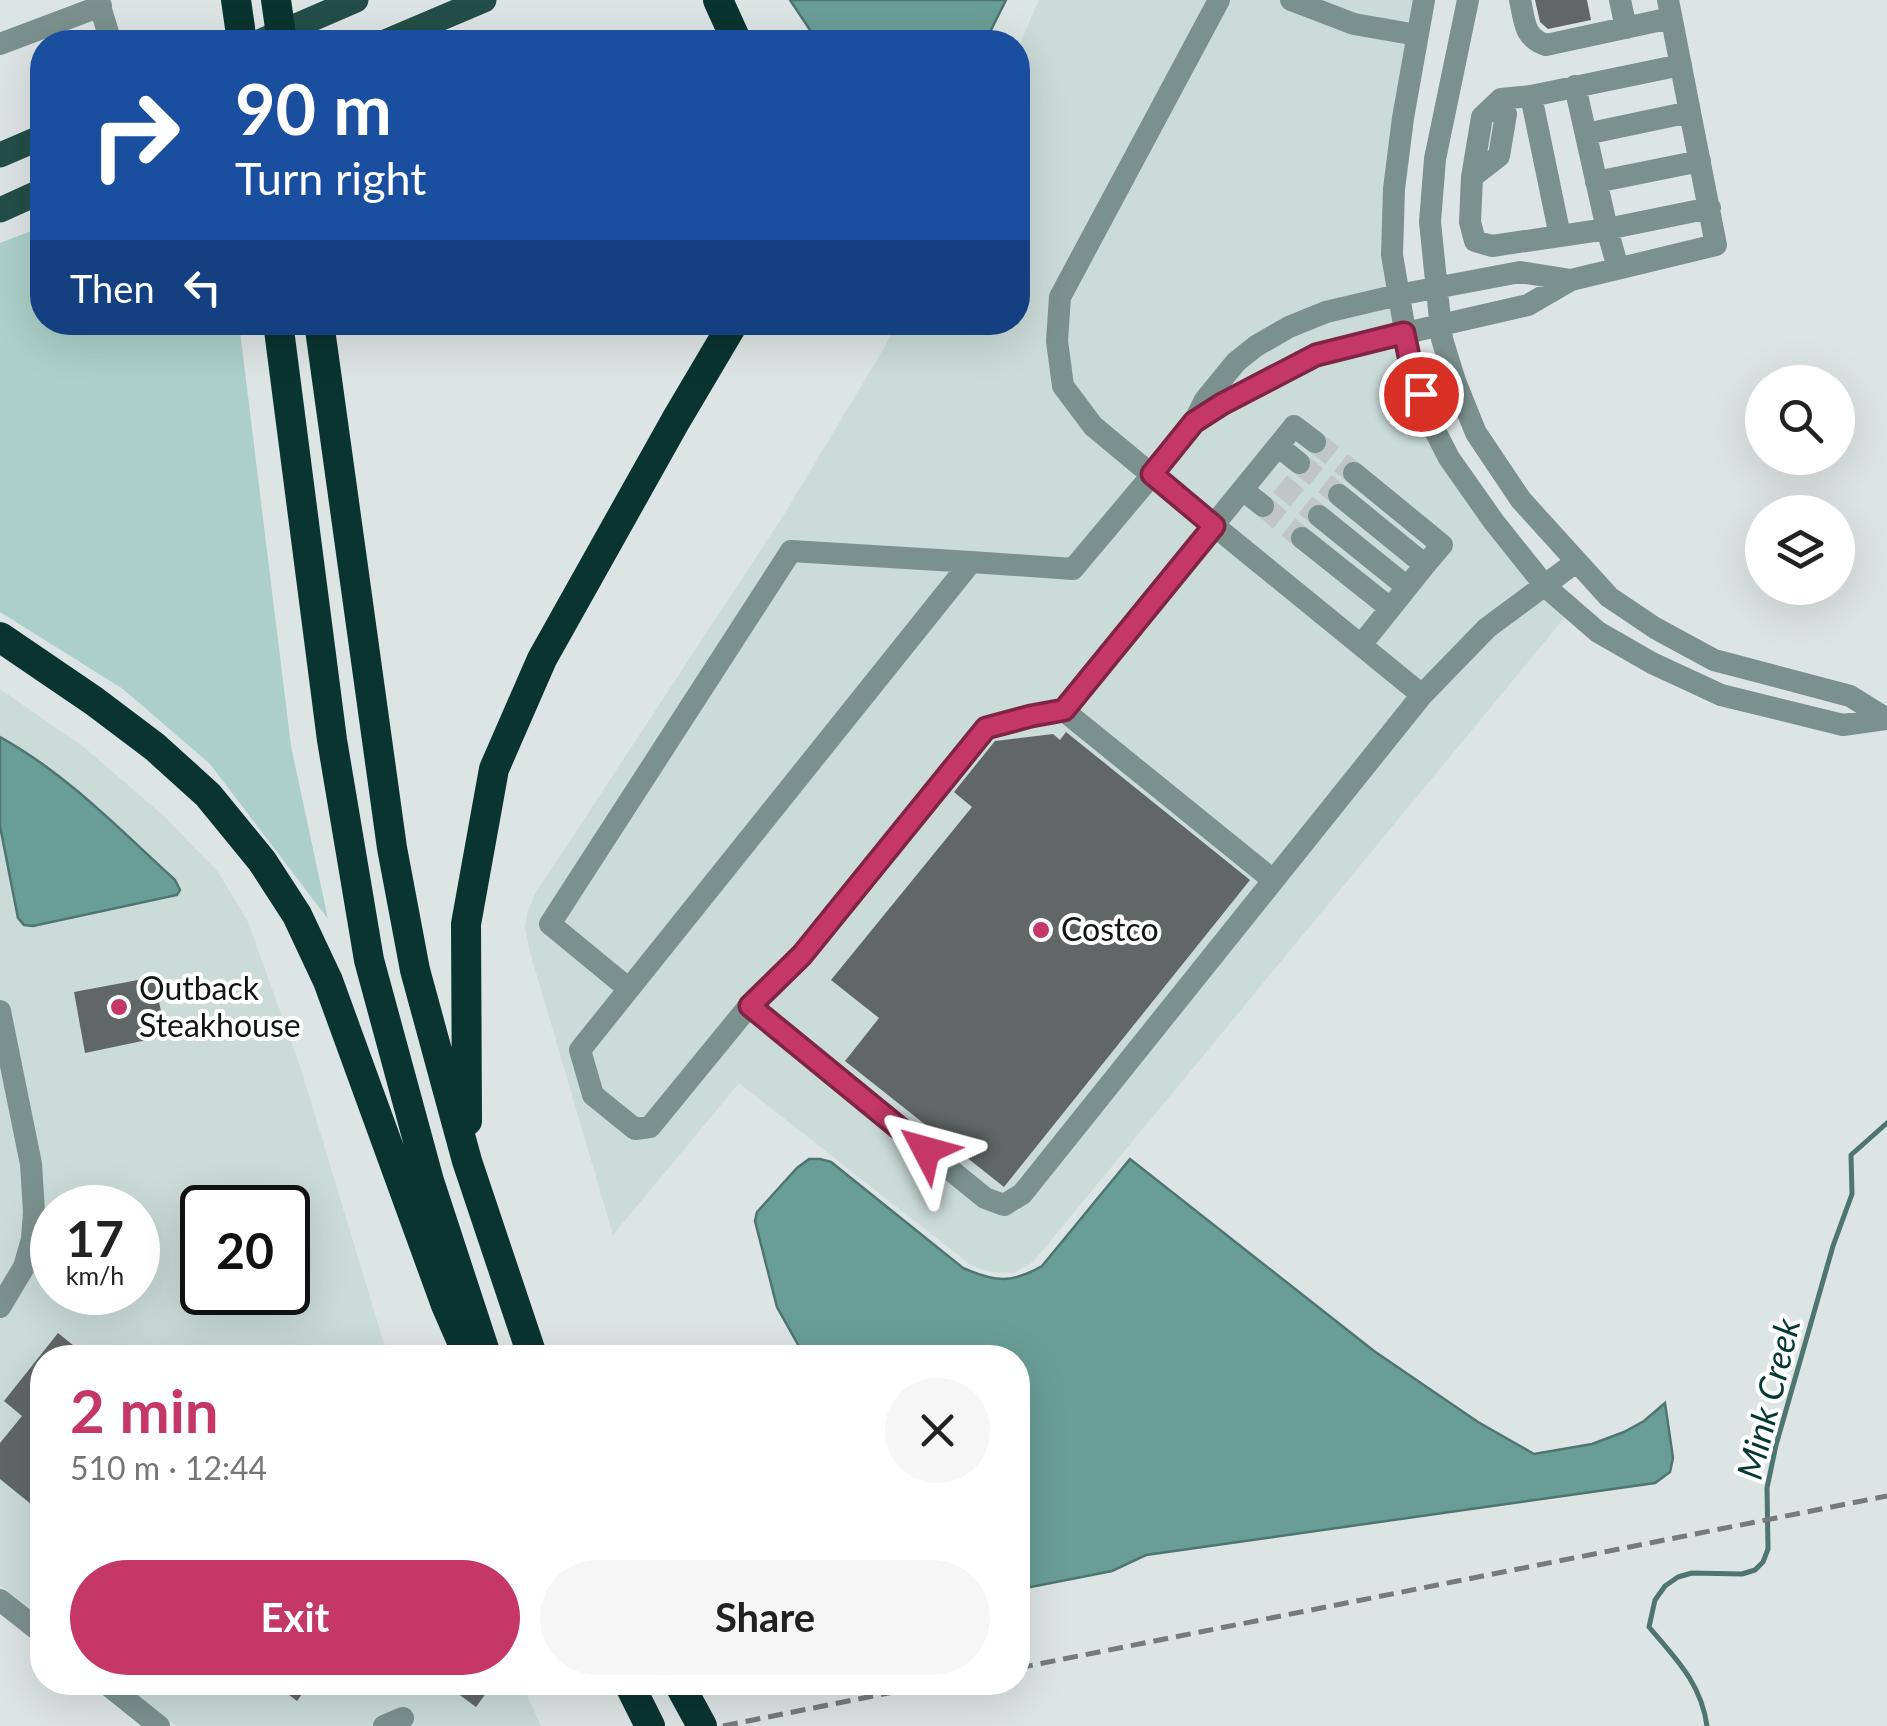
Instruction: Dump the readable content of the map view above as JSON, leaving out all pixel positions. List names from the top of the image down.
{
  "water": ["Mink Creek"],
  "places": ["Costco", "Outback Steakhouse"],
  "page": {
    "turn": ["90 m", "Turn right"],
    "then": "Then",
    "speed": "17 km/h",
    "limit": "20",
    "heading": ["2 min", "510 m · 12:44"],
    "buttons": ["Exit", "Share"]
  }
}
